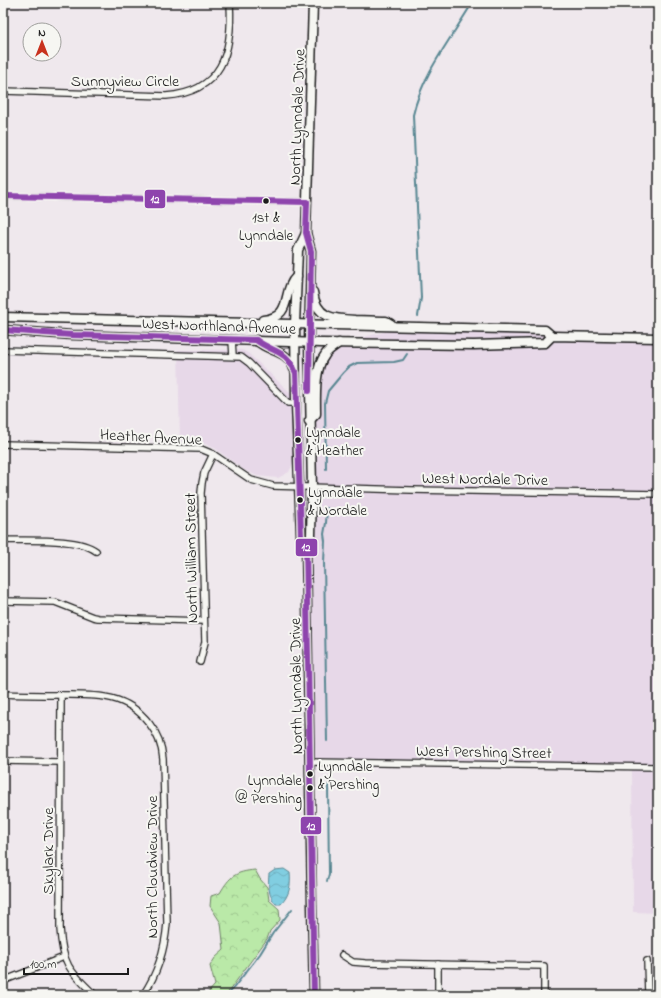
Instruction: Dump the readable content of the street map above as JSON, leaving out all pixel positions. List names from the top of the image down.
{
  "streets": {
    "main road": ["North Lynndale Drive", "West Northland Avenue"],
    "street": [
      "Sunnyview Circle",
      "Heather Avenue",
      "West Nordale Drive",
      "North William Street",
      "West Pershing Street",
      "Skylark Drive",
      "North Cloudview Drive"
    ]
  },
  "crossings": [
    ["North Lynndale Drive", "West Northland Avenue"],
    ["North Lynndale Drive", "Heather Avenue"],
    ["North Lynndale Drive", "West Nordale Drive"],
    ["North Lynndale Drive", "West Pershing Street"],
    ["Heather Avenue", "West Nordale Drive"],
    ["Heather Avenue", "North William Street"],
    ["Skylark Drive", "North Cloudview Drive"]
  ],
  "places": [
    "1st & Lynndale",
    "Lynndale & Heather",
    "Lynndale & Nordale",
    "Lynndale & Pershing",
    "Lynndale @ Pershing"
  ],
  "lines": ["transit line 12"],
  "scale_bar": "100 m",
  "north": "top"
}
